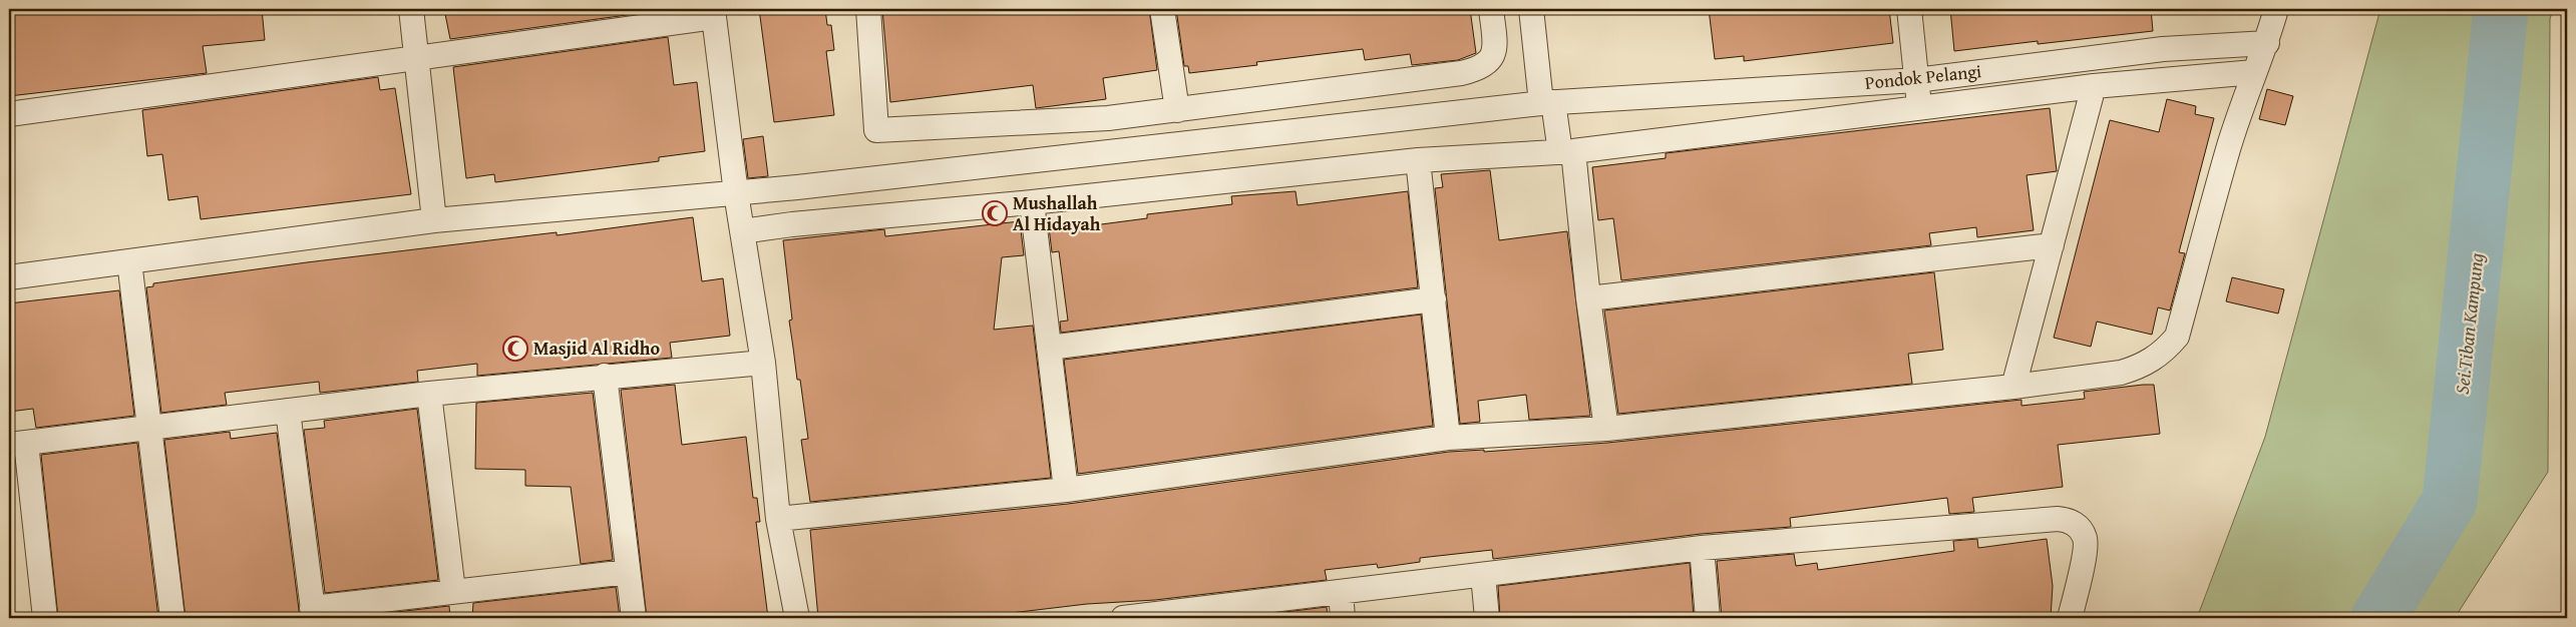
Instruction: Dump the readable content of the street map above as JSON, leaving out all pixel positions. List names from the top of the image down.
{
  "streets": {
    "street": ["Pondok Pelangi"]
  },
  "water": ["Sei.Tiban Kampung"],
  "places": {
    "mosque": ["Mushallah Al Hidayah", "Masjid Al Ridho"]
  }
}
